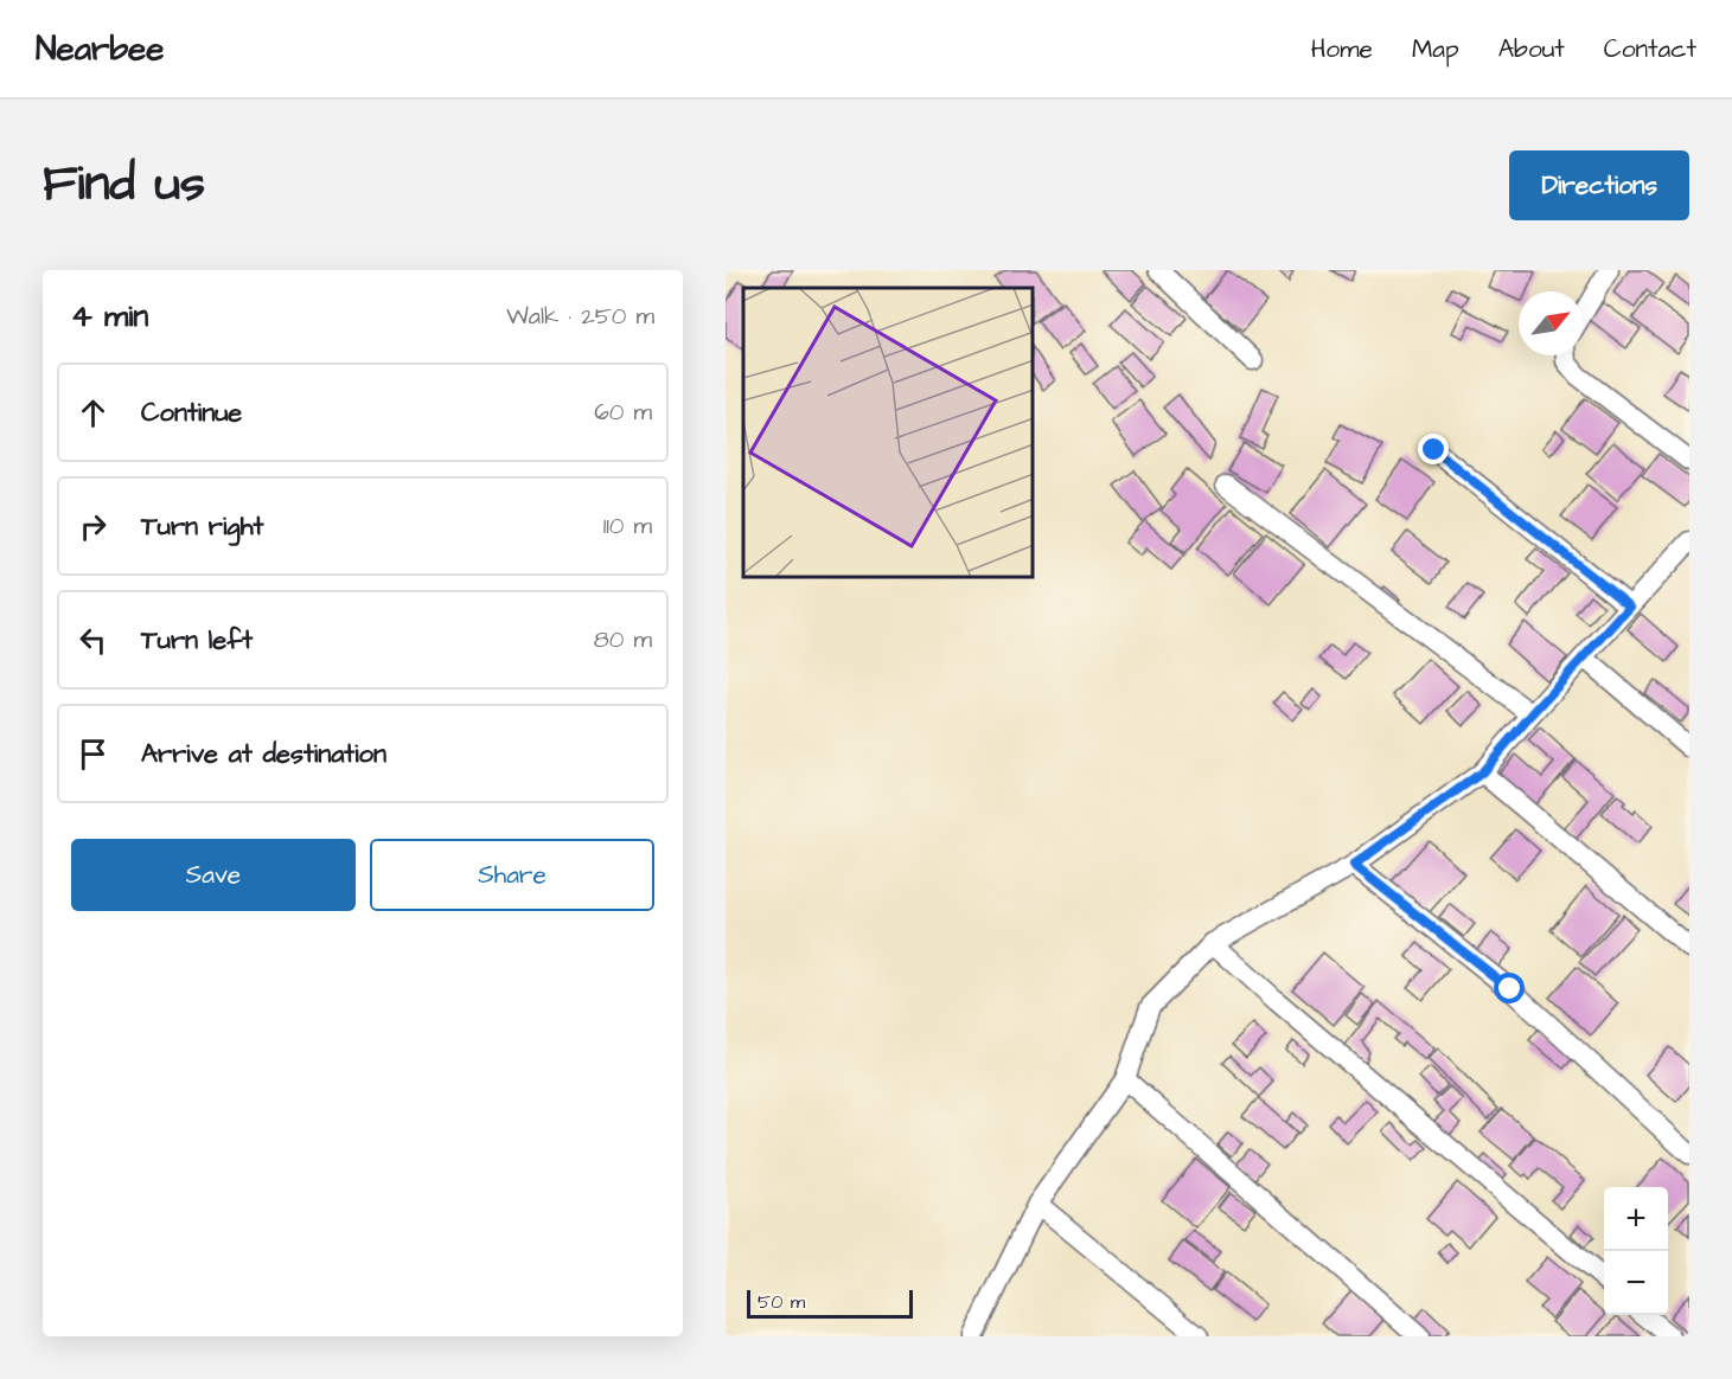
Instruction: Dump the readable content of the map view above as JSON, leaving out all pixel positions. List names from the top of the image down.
{
  "scale_bar": "50 m",
  "north": "top right",
  "page": {
    "header": "Nearbee",
    "nav": [
      "Home",
      "Map",
      "About",
      "Contact"
    ],
    "title": "Find us",
    "buttons": [
      "Directions",
      ["Save", "Share"]
    ],
    "heading": ["4 min", "Walk · 250 m"],
    "list": [
      ["Continue", "60 m"],
      ["Turn right", "110 m"],
      ["Turn left", "80 m"],
      "Arrive at destination"
    ],
    "map_buttons": ["+", "−"],
    "scale": "50 m"
  }
}
